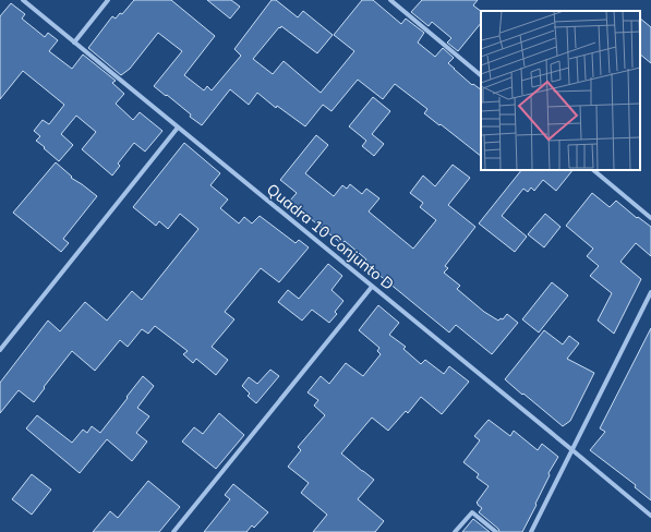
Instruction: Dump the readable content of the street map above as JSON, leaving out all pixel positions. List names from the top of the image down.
{
  "streets": {
    "street": ["Quadra 10 Conjunto D"]
  }
}
